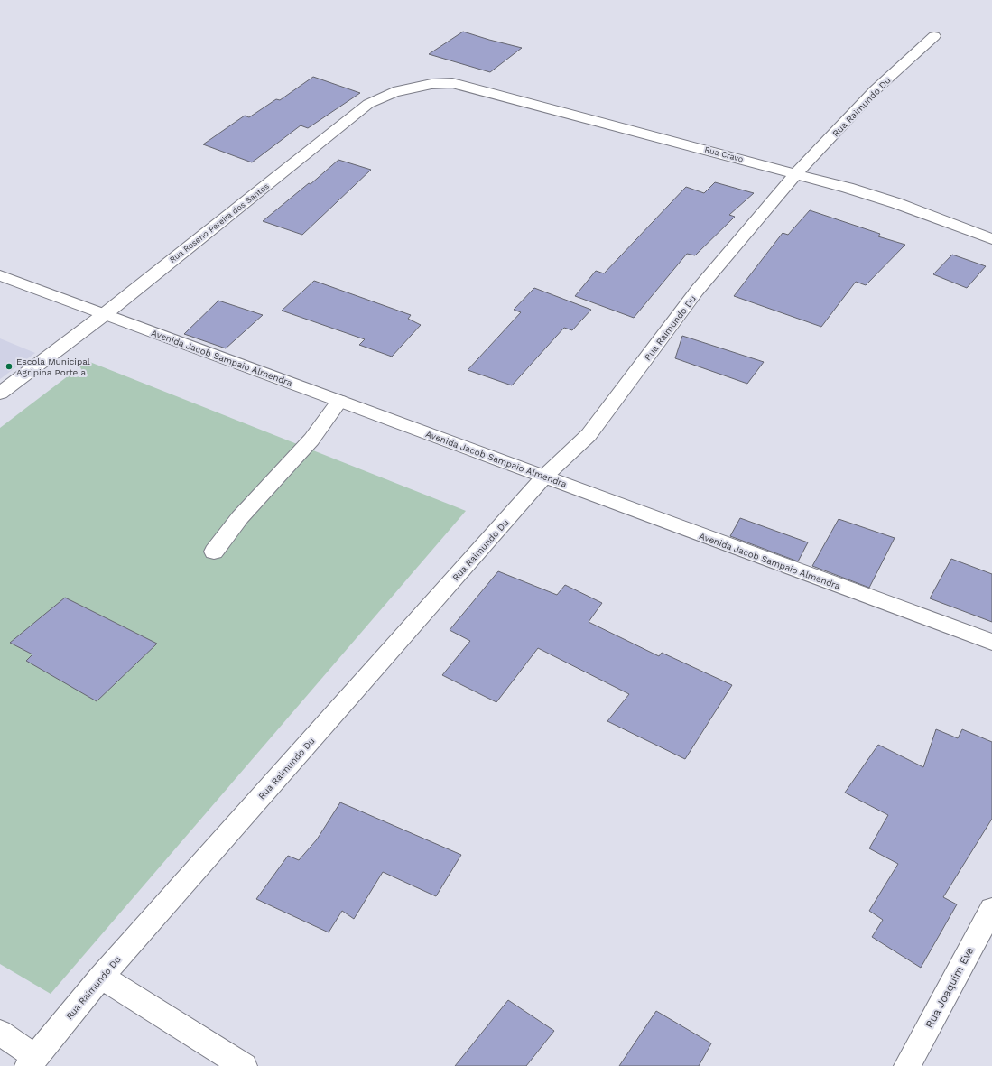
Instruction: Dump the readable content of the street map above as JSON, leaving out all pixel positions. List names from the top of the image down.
{
  "streets": {
    "street": [
      "Rua Raimundo Du",
      "Rua Cravo",
      "Rua Roseno Pereira dos Santos",
      "Avenida Jacob Sampaio Almendra",
      "Rua Joaquim Eva"
    ]
  },
  "crossings": [
    ["Rua Raimundo Du", "Rua Cravo"],
    ["Rua Raimundo Du", "Avenida Jacob Sampaio Almendra"],
    ["Rua Cravo", "Rua Roseno Pereira dos Santos"],
    ["Rua Roseno Pereira dos Santos", "Avenida Jacob Sampaio Almendra"]
  ],
  "places": ["Escola Municipal Agripina Portela"]
}
